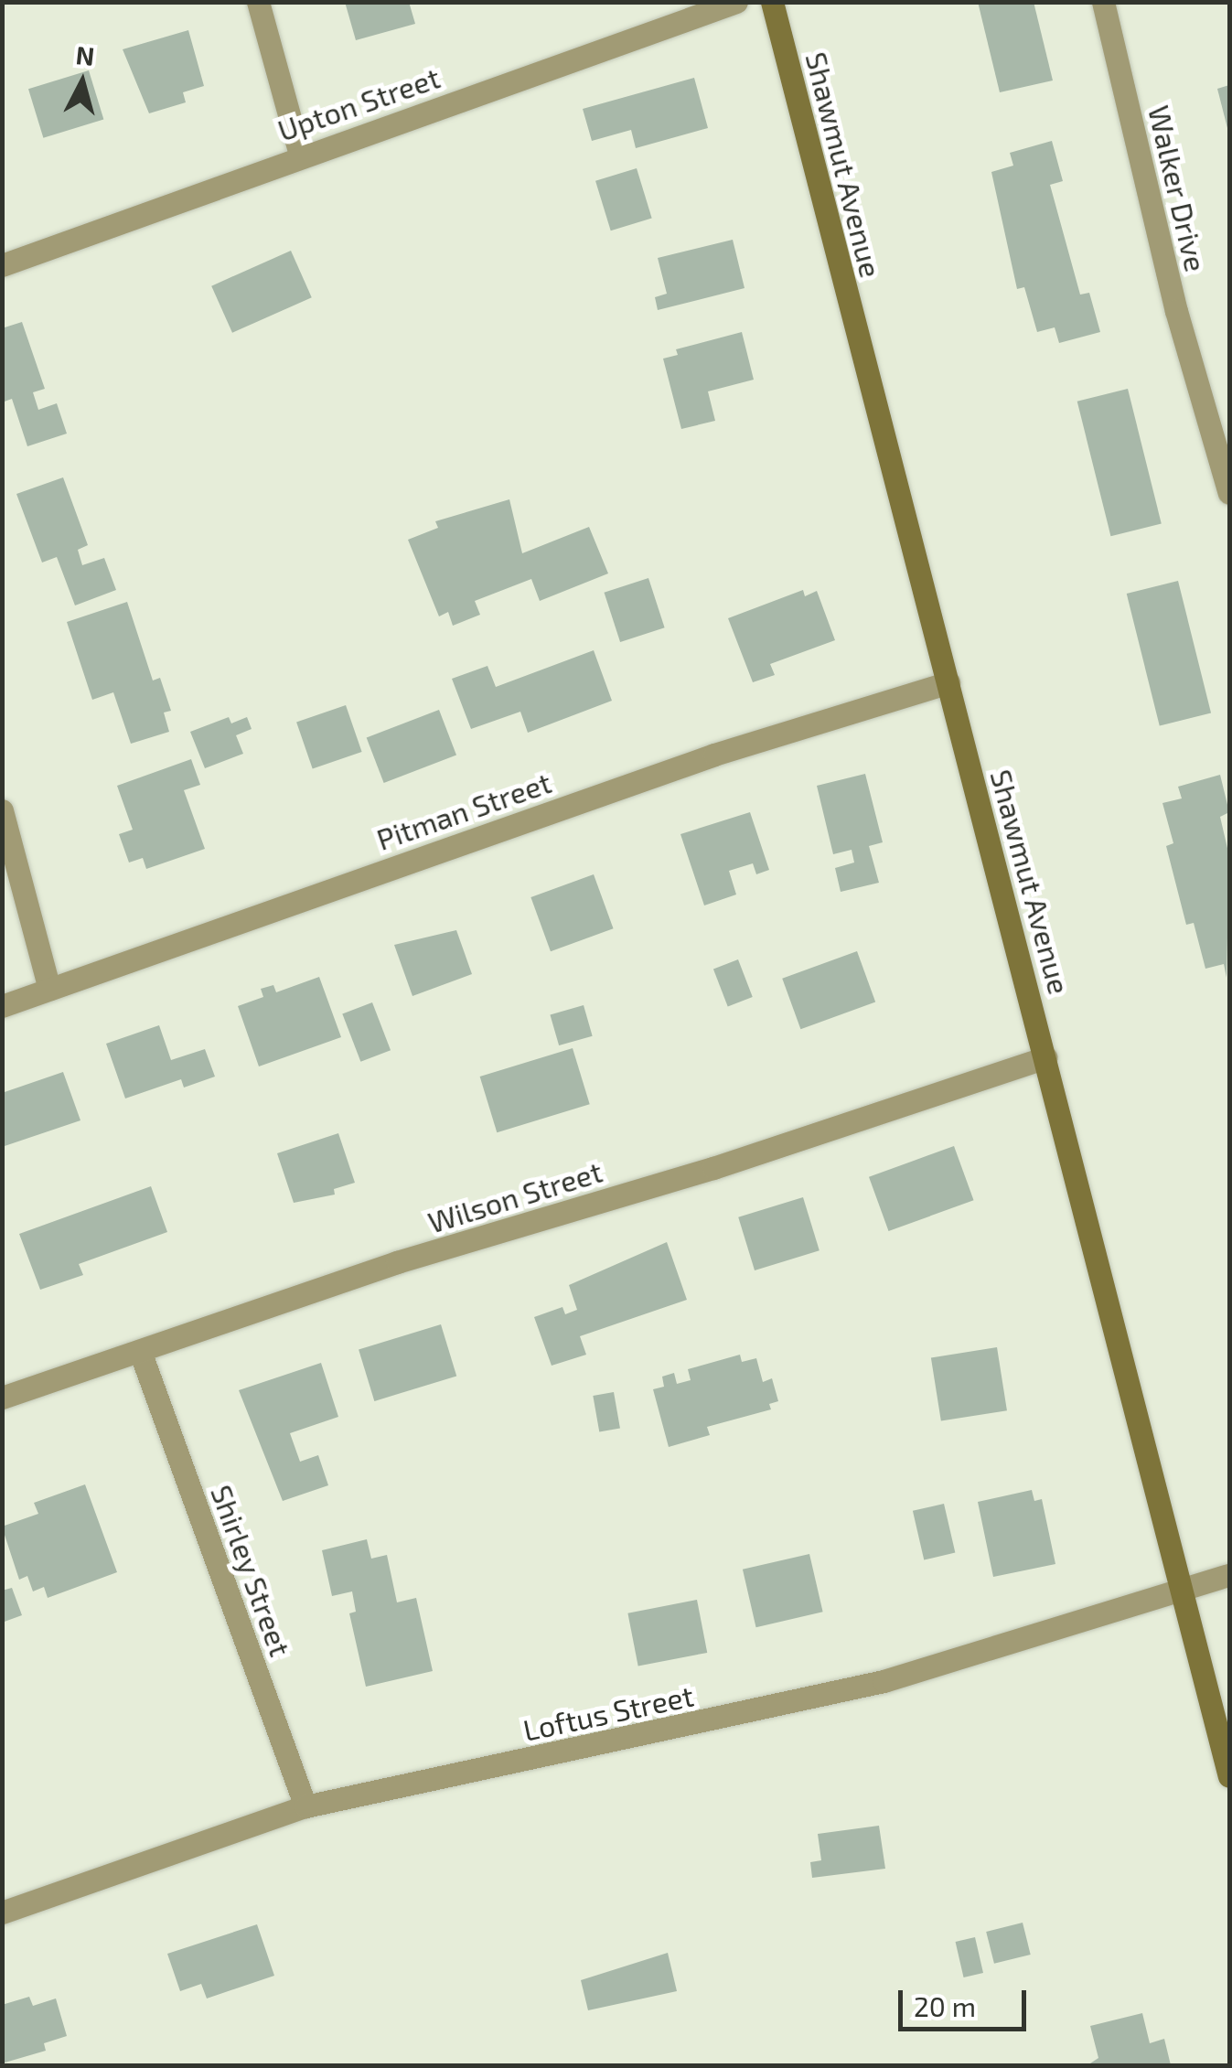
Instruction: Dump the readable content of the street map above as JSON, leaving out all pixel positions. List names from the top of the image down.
{
  "streets": {
    "main road": ["Shawmut Avenue"],
    "street": [
      "Upton Street",
      "Walker Drive",
      "Pitman Street",
      "Wilson Street",
      "Shirley Street",
      "Loftus Street"
    ]
  },
  "crossings": [
    ["Shawmut Avenue", "Pitman Street"],
    ["Shawmut Avenue", "Wilson Street"],
    ["Shawmut Avenue", "Loftus Street"],
    ["Wilson Street", "Shirley Street"],
    ["Shirley Street", "Loftus Street"]
  ],
  "scale_bar": "20 m",
  "north": "top"
}
